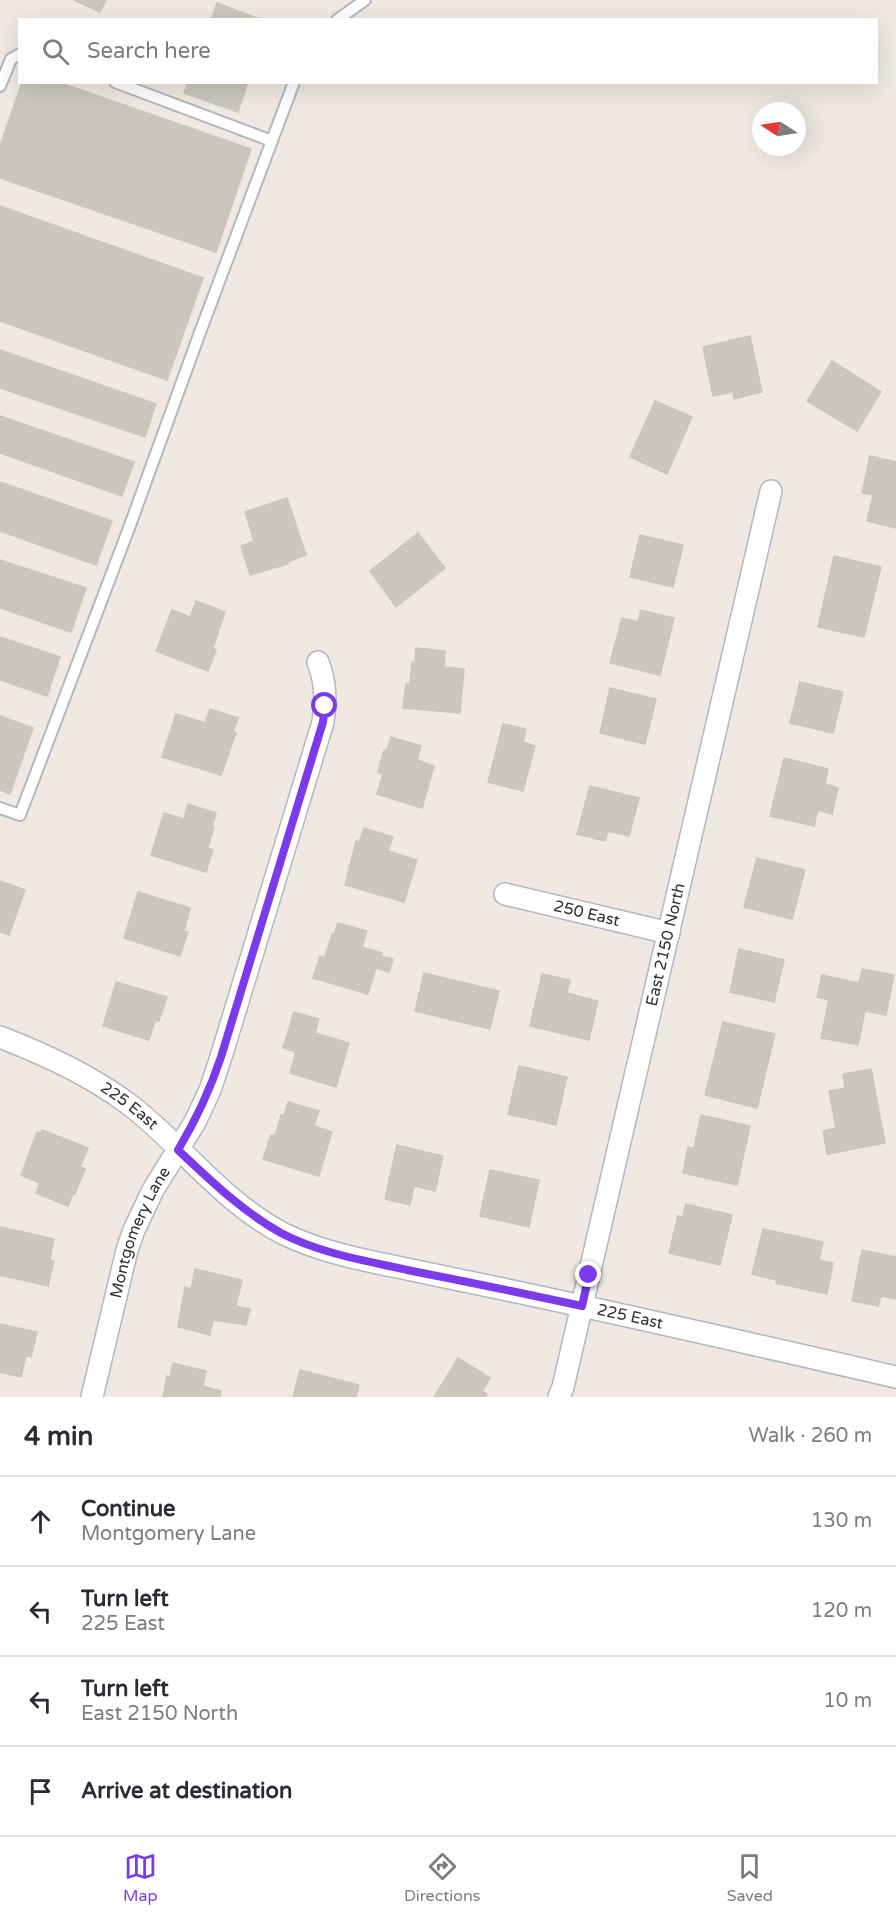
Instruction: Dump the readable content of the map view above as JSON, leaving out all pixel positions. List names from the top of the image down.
{
  "streets": {
    "street": [
      "250 East",
      "East 2150 North",
      "225 East",
      "Montgomery Lane"
    ]
  },
  "crossings": [
    ["250 East", "East 2150 North"],
    ["East 2150 North", "225 East"],
    ["225 East", "Montgomery Lane"]
  ],
  "north": "left",
  "page": {
    "search": "Search here",
    "heading": ["4 min", "Walk · 260 m"],
    "list": [
      ["Continue", "Montgomery Lane", "130 m"],
      ["Turn left", "225 East", "120 m"],
      ["Turn left", "East 2150 North", "10 m"],
      "Arrive at destination"
    ],
    "nav": ["Map", "Directions", "Saved"]
  }
}
